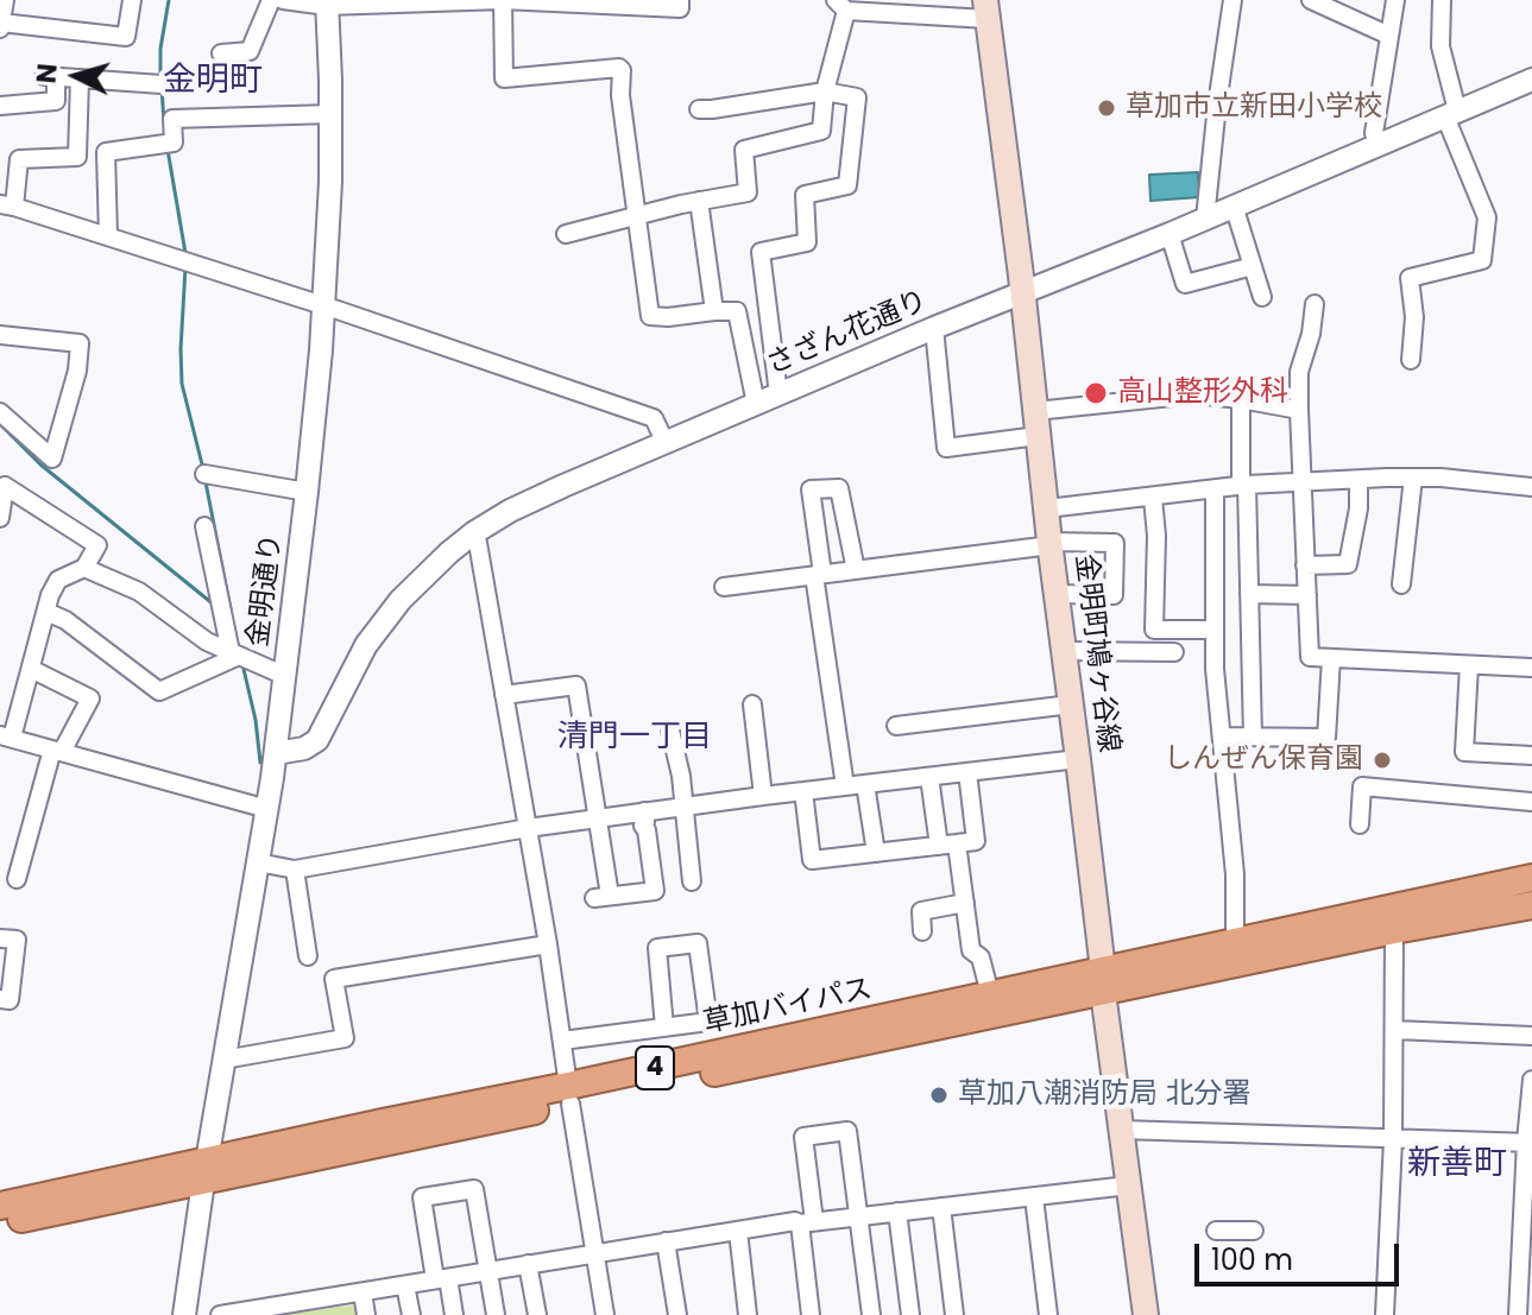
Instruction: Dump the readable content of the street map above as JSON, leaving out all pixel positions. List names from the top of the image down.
{
  "streets": {
    "highway": ["草加バイパス", "4"],
    "main road": ["金明町鳩ヶ谷線"],
    "street": ["さざん花通り", "金明通り"]
  },
  "crossings": [
    ["さざん花通り", "金明通り"],
    ["さざん花通り", "金明町鳩ヶ谷線"],
    ["金明通り", "草加バイパス"],
    ["金明町鳩ヶ谷線", "草加バイパス"]
  ],
  "districts": ["金明町", "清門一丁目", "新善町"],
  "places": [
    "草加市立新田小学校",
    "高山整形外科",
    "しんぜん保育園",
    "草加八潮消防局 北分署"
  ],
  "scale_bar": "100 m",
  "north": "left"
}
